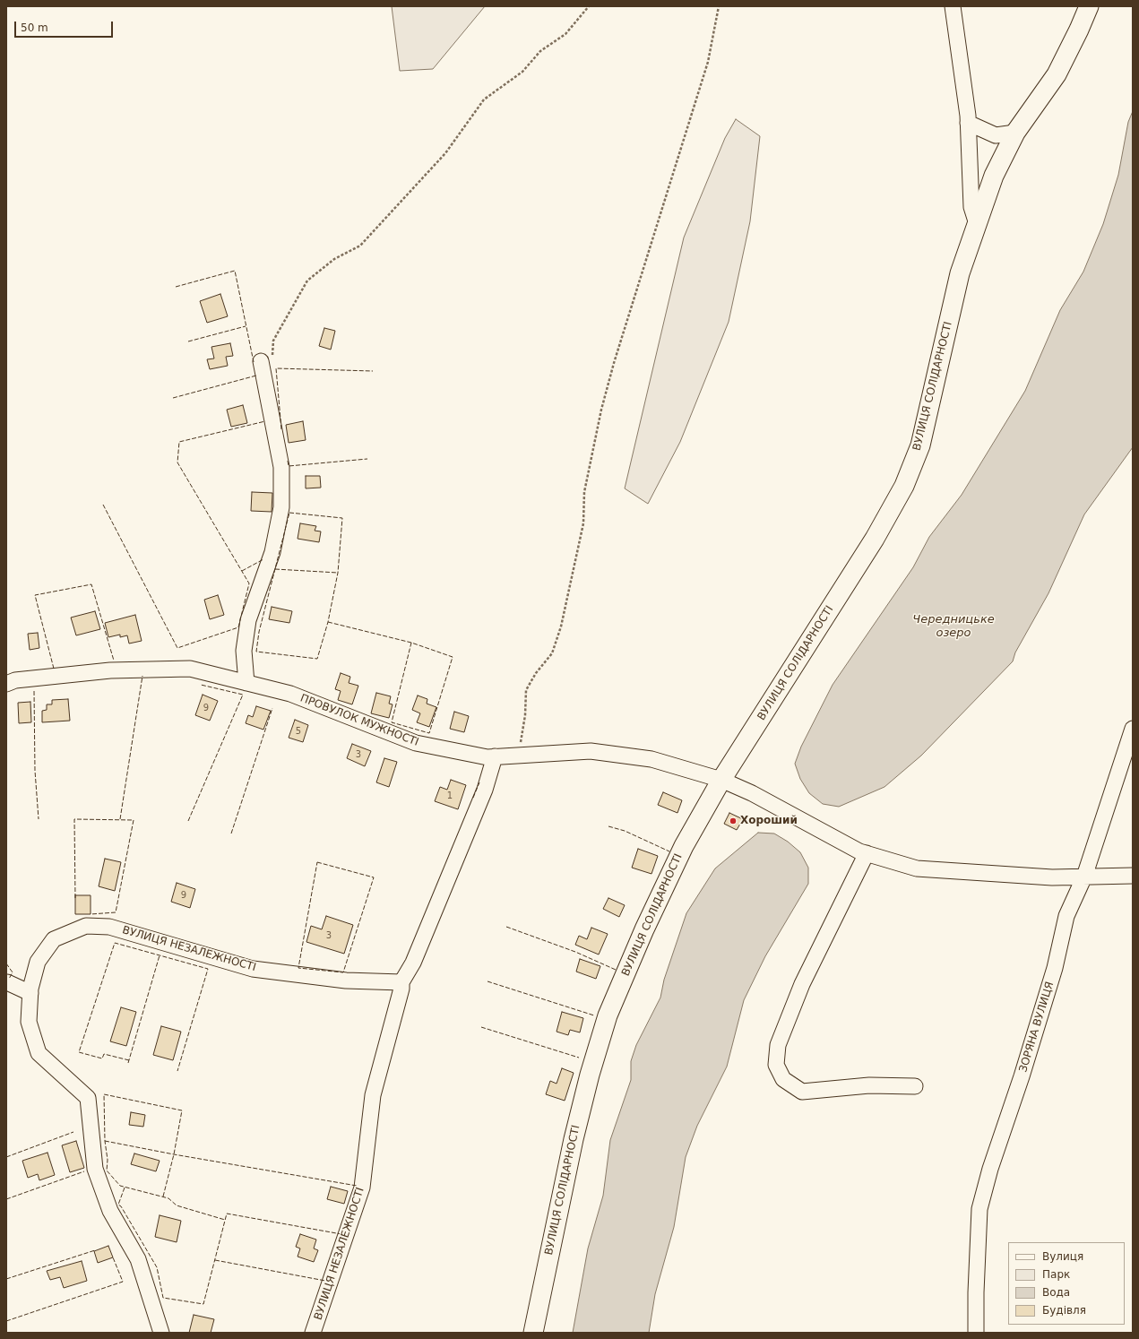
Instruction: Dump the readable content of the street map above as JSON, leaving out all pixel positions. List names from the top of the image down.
{
  "streets": {
    "main road": ["ВУЛИЦЯ СОЛІДАРНОСТІ"],
    "street": ["ПРОВУЛОК МУЖНОСТІ", "ВУЛИЦЯ НЕЗАЛЕЖНОСТІ", "ЗОРЯНА ВУЛИЦЯ"]
  },
  "crossings": [
    ["ВУЛИЦЯ СОЛІДАРНОСТІ", "ПРОВУЛОК МУЖНОСТІ"],
    ["ПРОВУЛОК МУЖНОСТІ", "ЗОРЯНА ВУЛИЦЯ"]
  ],
  "water": ["Чередницьке озеро"],
  "places": ["Хороший"],
  "house_numbers": [
    "9",
    "5",
    "3",
    "1",
    "9",
    "3"
  ],
  "legend": [
    "Вулиця",
    "Парк",
    "Вода",
    "Будівля"
  ],
  "scale_bar": "50 m"
}
